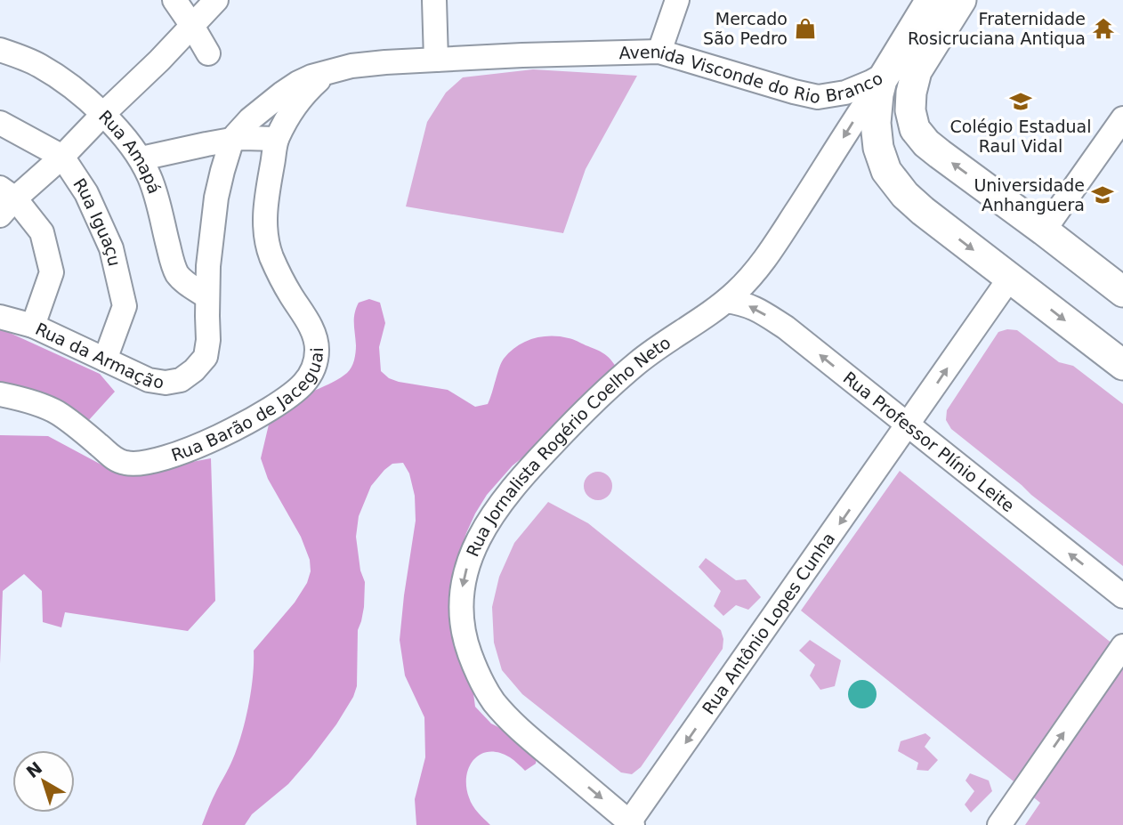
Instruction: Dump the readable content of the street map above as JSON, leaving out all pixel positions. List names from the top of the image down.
{
  "streets": {
    "main road": ["Avenida Visconde do Rio Branco"],
    "street": [
      "Rua Amapá",
      "Rua Iguaçu",
      "Rua da Armação",
      "Rua Barão de Jaceguai",
      "Rua Professor Plínio Leite",
      "Rua Jornalista Rogério Coelho Neto",
      "Rua Antônio Lopes Cunha"
    ]
  },
  "crossings": [
    ["Avenida Visconde do Rio Branco", "Rua Amapá"],
    ["Avenida Visconde do Rio Branco", "Rua da Armação"],
    ["Avenida Visconde do Rio Branco", "Rua Barão de Jaceguai"],
    ["Avenida Visconde do Rio Branco", "Rua Jornalista Rogério Coelho Neto"],
    ["Avenida Visconde do Rio Branco", "Rua Antônio Lopes Cunha"],
    ["Rua Amapá", "Rua da Armação"],
    ["Rua Iguaçu", "Rua da Armação"],
    ["Rua Professor Plínio Leite", "Rua Jornalista Rogério Coelho Neto"],
    ["Rua Professor Plínio Leite", "Rua Antônio Lopes Cunha"],
    ["Rua Jornalista Rogério Coelho Neto", "Rua Antônio Lopes Cunha"]
  ],
  "one_way": ["Rua Professor Plínio Leite", "Rua Jornalista Rogério Coelho Neto"],
  "places": {
    "shop": ["Mercado São Pedro"],
    "temple": ["Fraternidade Rosicruciana Antiqua"],
    "school or university": ["Colégio Estadual Raul Vidal", "Universidade Anhanguera"]
  },
  "north": "top left"
}
